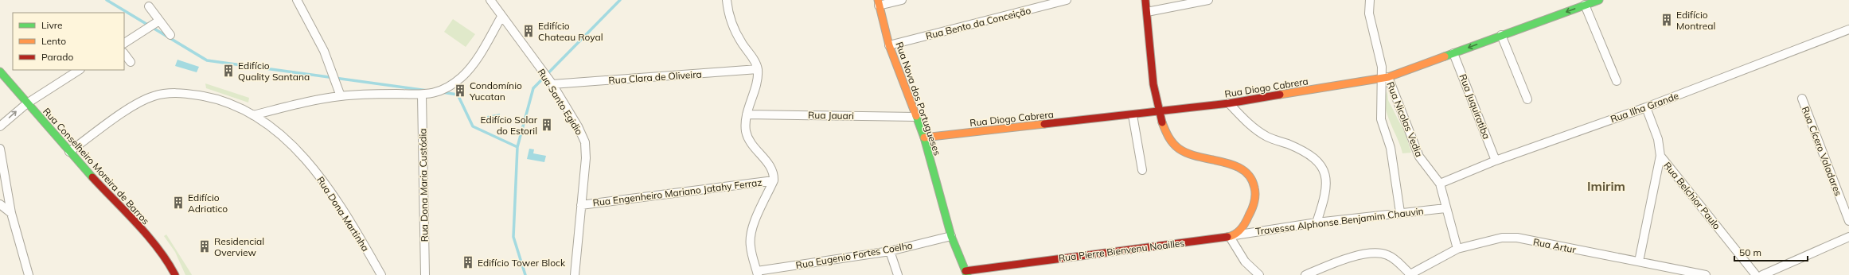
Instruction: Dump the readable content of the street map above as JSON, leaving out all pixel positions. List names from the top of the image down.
{
  "streets": {
    "street": [
      "Rua Bento da Conceição",
      "Rua Clara de Oliveira",
      "Rua Diogo Cabrera",
      "Rua Nova dos Portugueses",
      "Rua Santo Egidio",
      "Rua Juquiratiba",
      "Rua Ilha Grande",
      "Rua Jauari",
      "Rua Nicolas Vedia",
      "Rua Cícero Valadares",
      "Rua Conselheiro Moreira de Barros",
      "Rua Dona Maria Custódia",
      "Rua Engenheiro Mariano Jatahy Ferraz",
      "Rua Belchior Paulo",
      "Rua Dona Martinha",
      "Travessa Alphonse Benjamim Chauvin",
      "Rua Artur",
      "Rua Pierre Bienvenu Noailles",
      "Rua Eugenio Fortes Coelho"
    ]
  },
  "crossings": [
    ["Rua Bento da Conceição", "Rua Nova dos Portugueses"],
    ["Rua Clara de Oliveira", "Rua Santo Egidio"],
    ["Rua Diogo Cabrera", "Rua Nova dos Portugueses"],
    ["Rua Diogo Cabrera", "Rua Juquiratiba"],
    ["Rua Diogo Cabrera", "Rua Nicolas Vedia"],
    ["Rua Nova dos Portugueses", "Rua Jauari"],
    ["Rua Nova dos Portugueses", "Rua Pierre Bienvenu Noailles"],
    ["Rua Nova dos Portugueses", "Rua Eugenio Fortes Coelho"],
    ["Rua Santo Egidio", "Rua Engenheiro Mariano Jatahy Ferraz"],
    ["Rua Juquiratiba", "Rua Ilha Grande"],
    ["Rua Ilha Grande", "Rua Nicolas Vedia"],
    ["Rua Ilha Grande", "Rua Belchior Paulo"],
    ["Rua Nicolas Vedia", "Travessa Alphonse Benjamim Chauvin"],
    ["Rua Nicolas Vedia", "Rua Artur"],
    ["Rua Conselheiro Moreira de Barros", "Rua Dona Martinha"],
    ["Travessa Alphonse Benjamim Chauvin", "Rua Pierre Bienvenu Noailles"]
  ],
  "districts": ["Imirim"],
  "places": {
    "building": [
      "Edifício Montreal",
      "Edifício Chateau Royal",
      "Edifício Quality Santana",
      "Condomínio Yucatan",
      "Edifício Solar do Estoril",
      "Edifício Adriatico",
      "Residencial Overview",
      "Edifício Tower Block"
    ]
  },
  "legend": ["Livre", "Lento", "Parado"],
  "scale_bar": "50 m"
}
